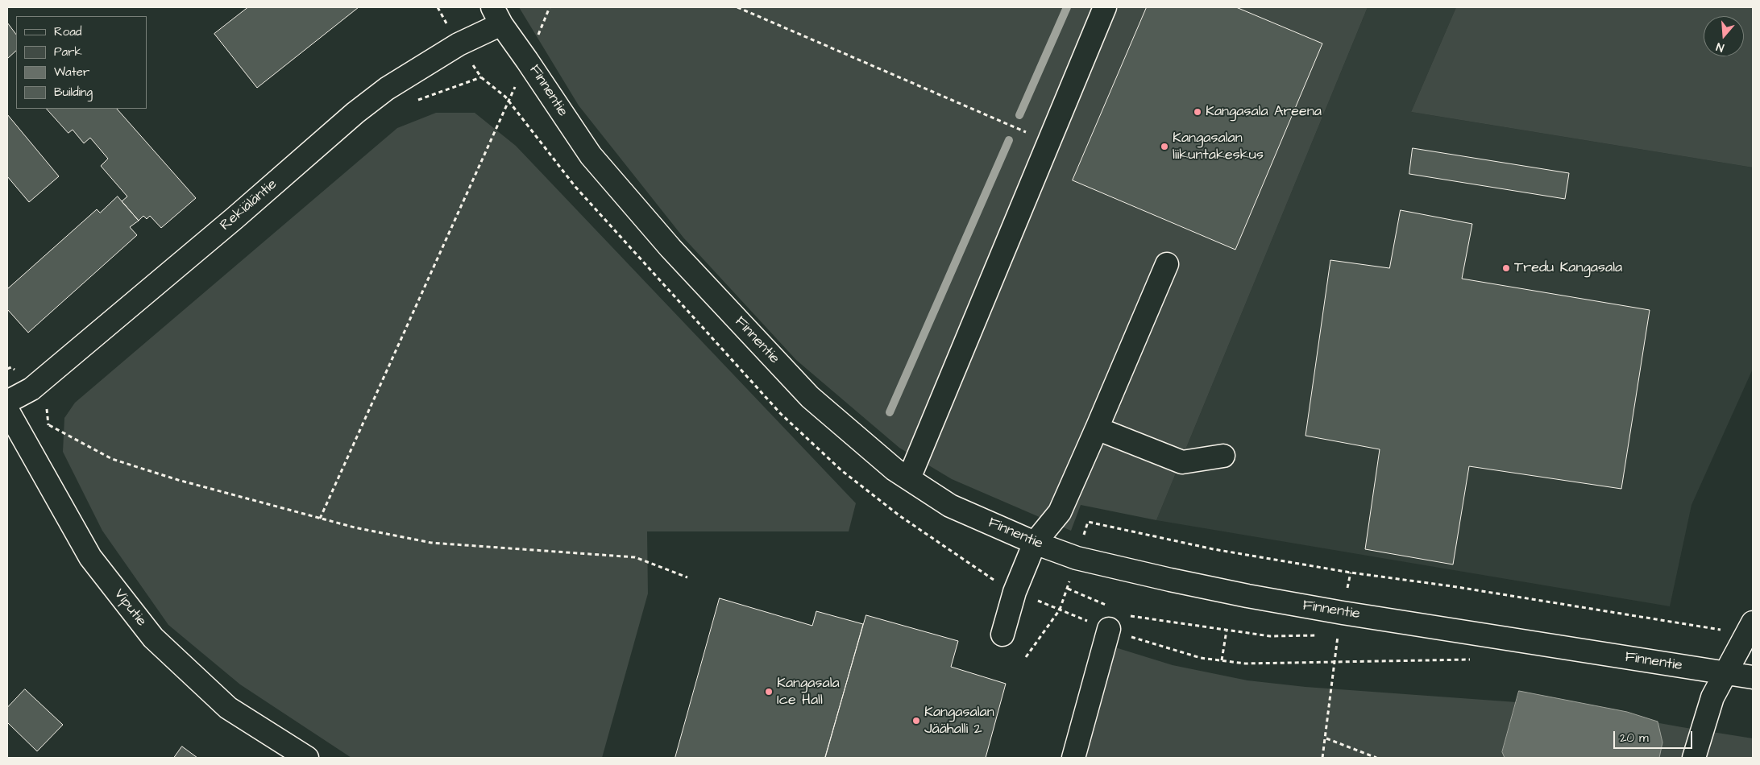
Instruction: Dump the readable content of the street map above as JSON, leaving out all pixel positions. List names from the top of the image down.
{
  "streets": {
    "street": ["Finnentie", "Rekiäläntie", "Viputie"]
  },
  "crossings": [
    ["Finnentie", "Rekiäläntie"]
  ],
  "places": [
    "Kangasala Areena",
    "Kangasalan liikuntakeskus",
    "Tredu Kangasala",
    "Kangasala Ice Hall",
    "Kangasalan Jäähalli 2"
  ],
  "legend": [
    "Road",
    "Park",
    "Water",
    "Building"
  ],
  "scale_bar": "20 m",
  "north": "bottom"
}
